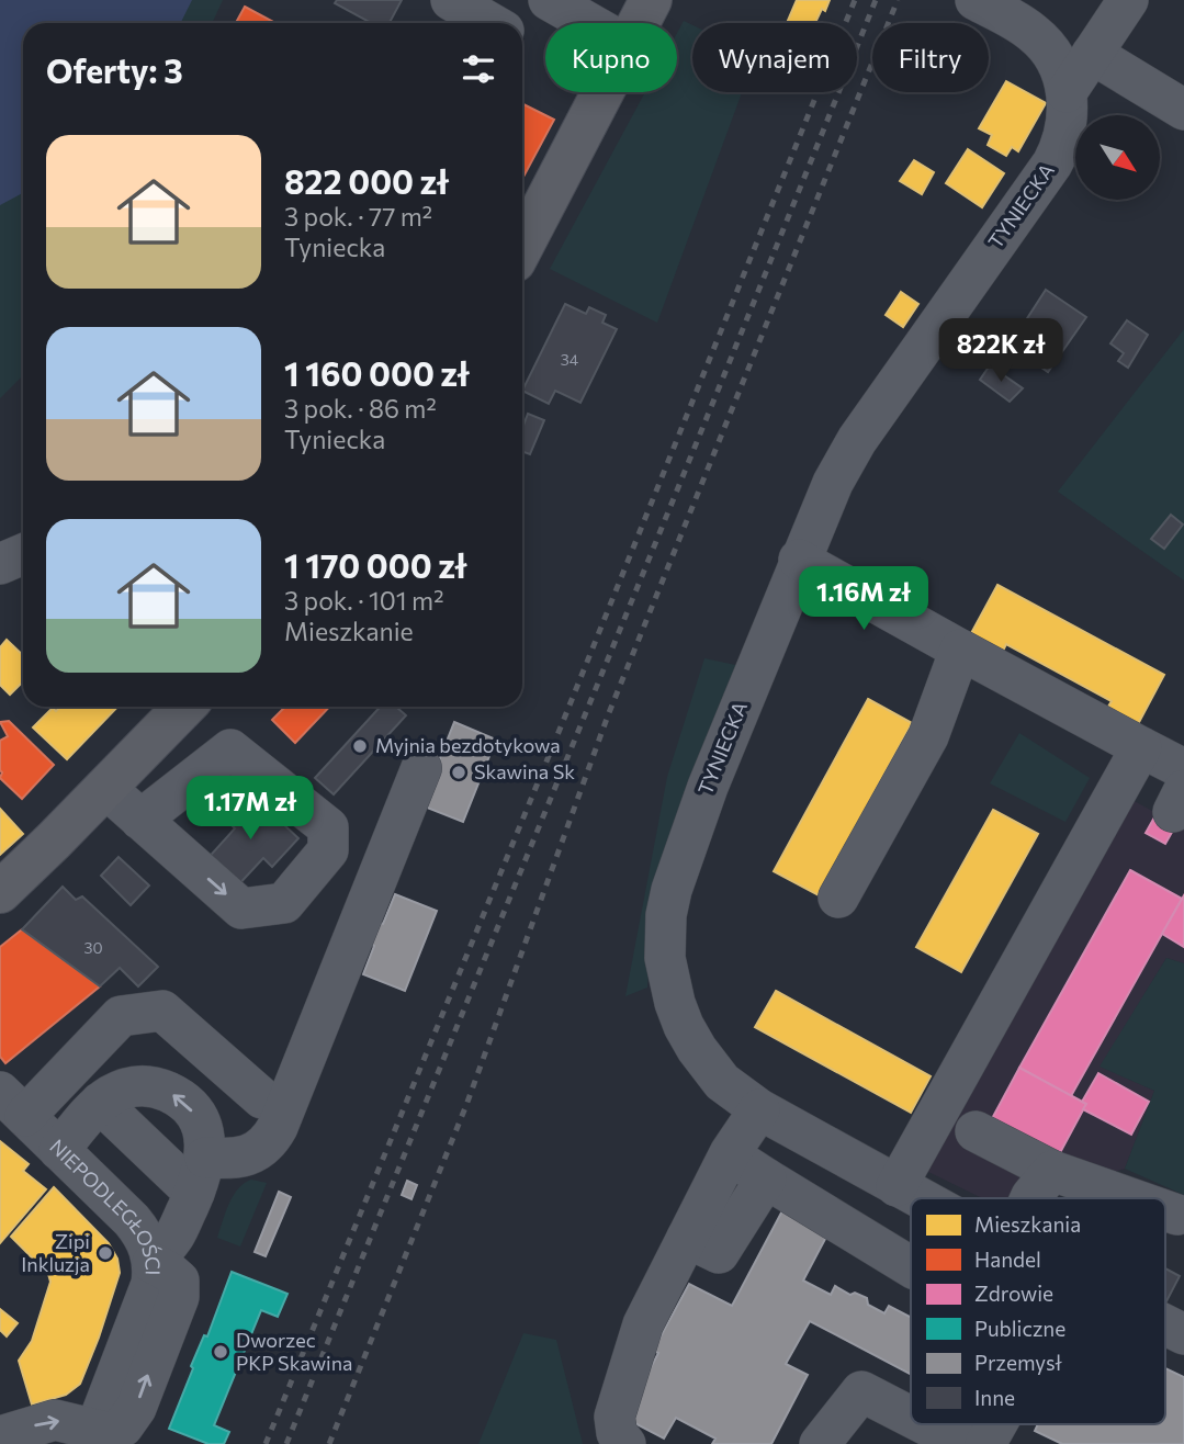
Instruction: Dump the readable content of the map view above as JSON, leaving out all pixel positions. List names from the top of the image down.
{
  "streets": {
    "street": ["TYNIECKA", "NIEPODLEGŁOŚCI"]
  },
  "places": [
    "Myjnia bezdotykowa",
    "Skawina Sk",
    "Zipi Inkluzja",
    "Dworzec PKP Skawina"
  ],
  "house_numbers": ["34", "30"],
  "legend": [
    "Mieszkania",
    "Handel",
    "Zdrowie",
    "Publiczne",
    "Przemysł",
    "Inne"
  ],
  "north": "bottom right",
  "page": {
    "chip": ["Kupno", "Wynajem", "Filtry"],
    "heading": "Oferty: 3",
    "list": [
      {
        "name": "822 000 zł",
        "note": "3 pok. · 77 m² · Tyniecka"
      },
      {
        "name": "1 160 000 zł",
        "note": "3 pok. · 86 m² · Tyniecka"
      },
      {
        "name": "1 170 000 zł",
        "note": "3 pok. · 101 m² · Mieszkanie"
      }
    ],
    "price": ["822K zł", "1.16M zł", "1.17M zł"]
  }
}
